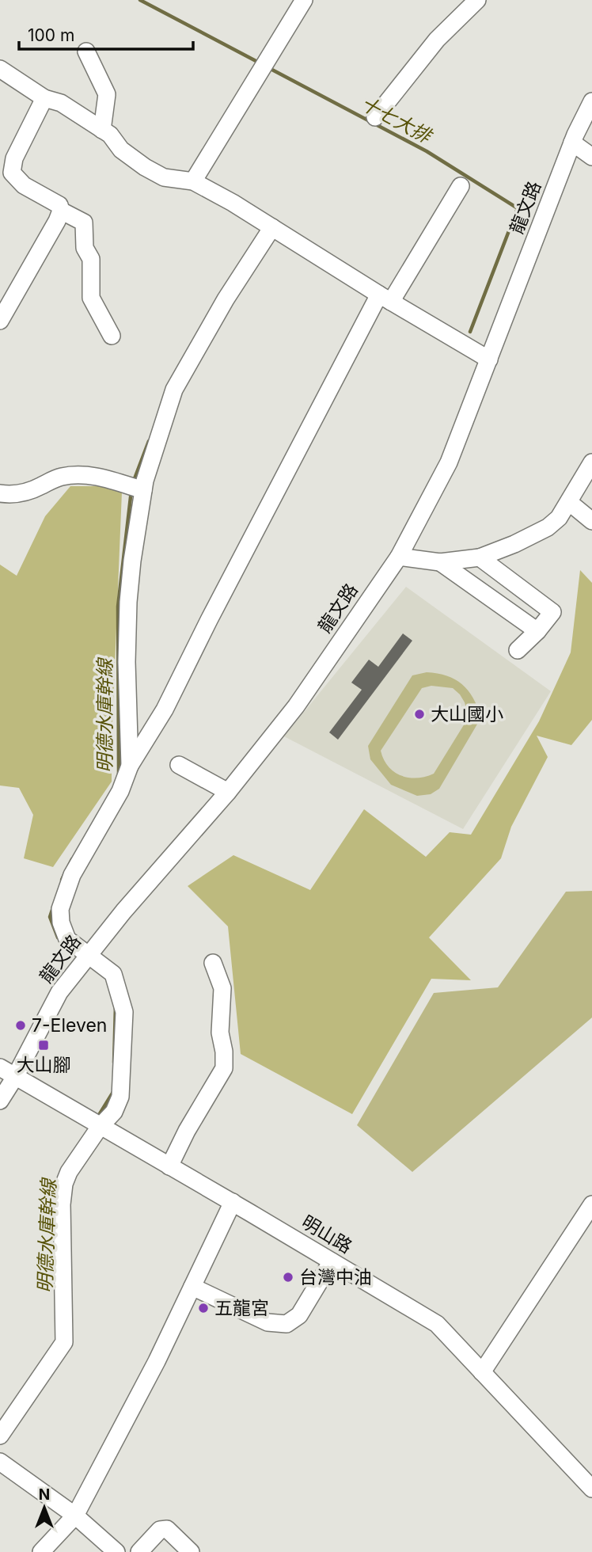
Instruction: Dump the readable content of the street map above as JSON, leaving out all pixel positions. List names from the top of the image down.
{
  "streets": {
    "street": ["龍文路", "明山路"]
  },
  "crossings": [
    ["龍文路", "明山路"]
  ],
  "water": ["十七大排", "明德水庫幹線"],
  "places": {
    "other": [
      "大山國小",
      "7-Eleven",
      "台灣中油",
      "五龍宮"
    ],
    "transit": ["大山腳"]
  },
  "scale_bar": "100 m",
  "north": "top"
}
